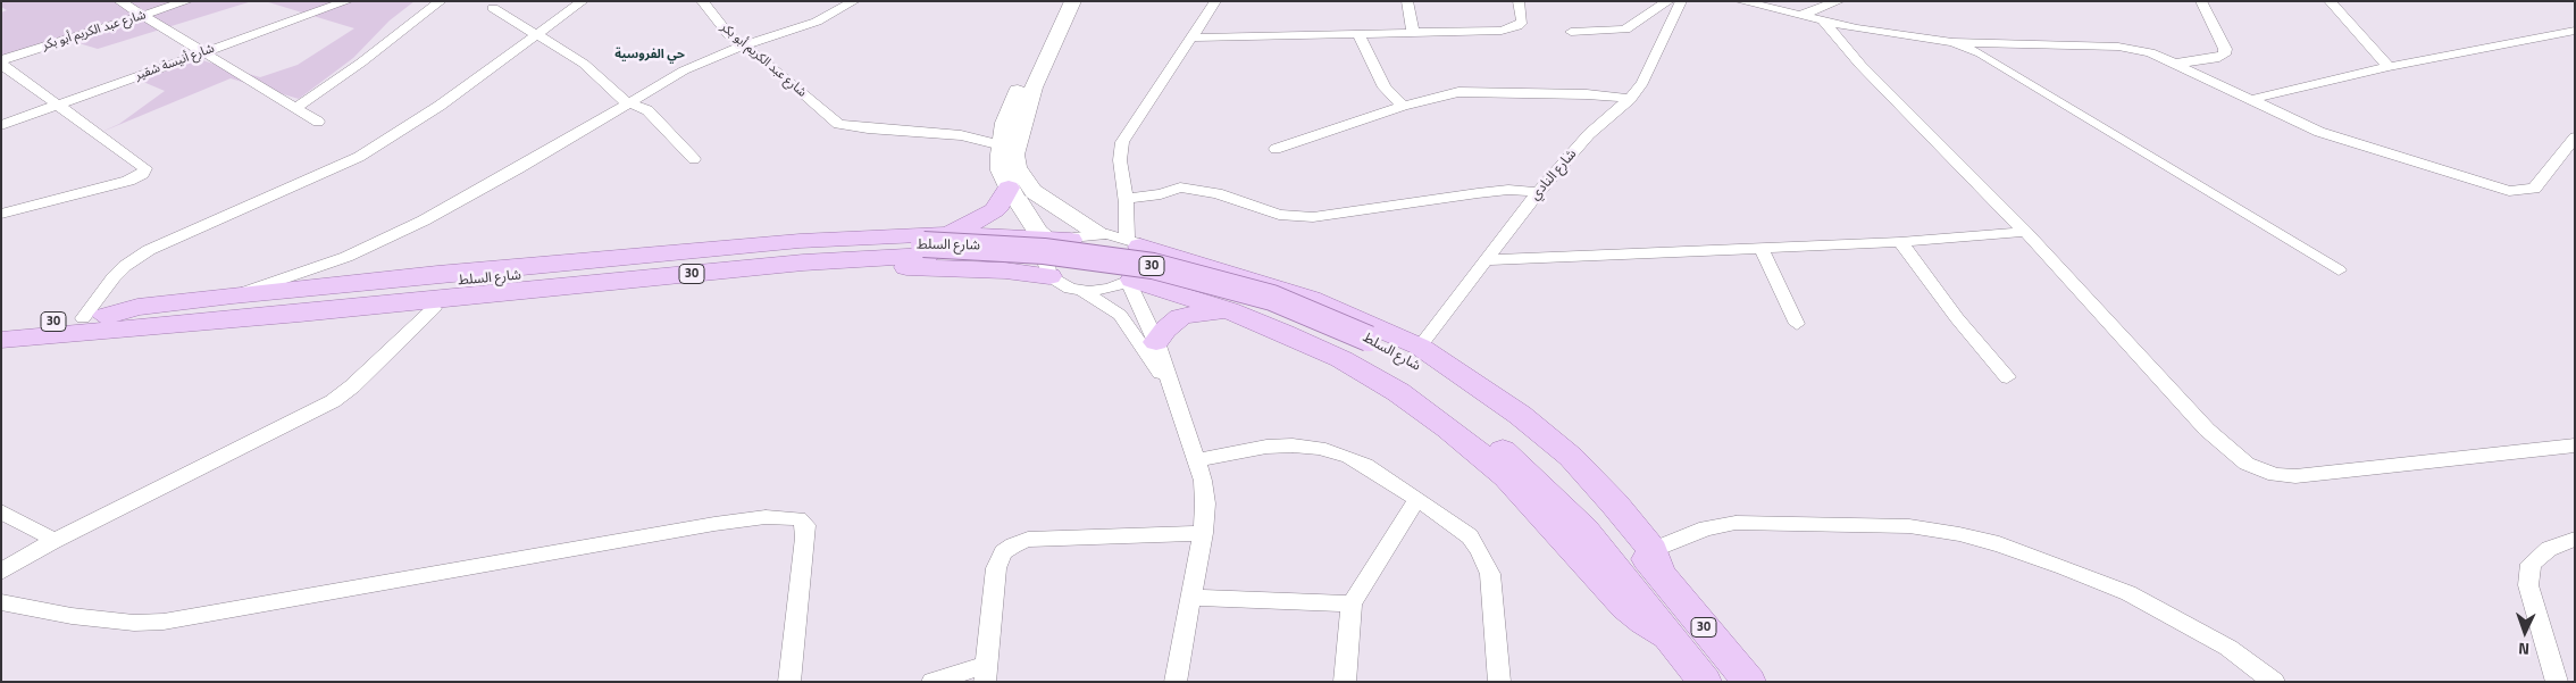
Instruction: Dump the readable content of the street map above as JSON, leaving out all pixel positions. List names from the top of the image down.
{
  "streets": {
    "main road": ["شارع السلط", "30"],
    "street": ["شارع عبد الكريم أبو بكر", "شارع أنيسة شقير", "شارع النادي"]
  },
  "districts": ["حي الفروسية"],
  "north": "bottom"
}
